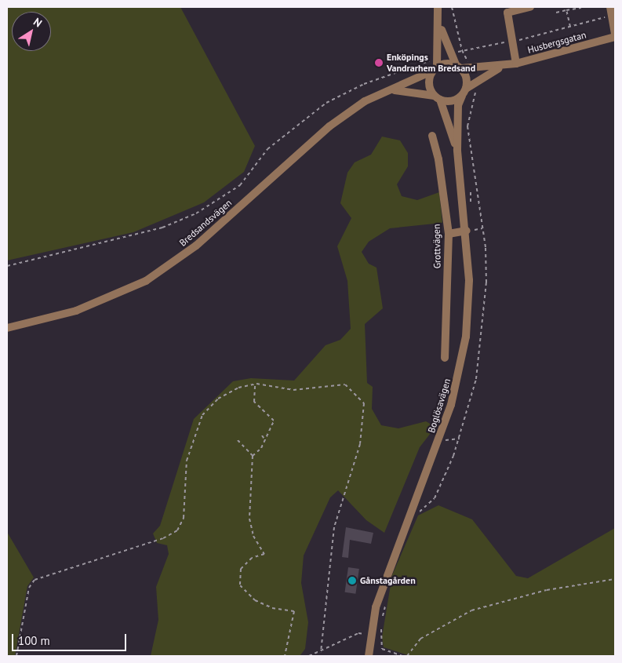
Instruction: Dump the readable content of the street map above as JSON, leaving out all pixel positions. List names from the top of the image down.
{
  "streets": {
    "street": [
      "Husbergsgatan",
      "Bredsandsvägen",
      "Grottvägen",
      "Boglösavägen"
    ]
  },
  "crossings": [
    ["Husbergsgatan", "Bredsandsvägen"],
    ["Husbergsgatan", "Boglösavägen"],
    ["Bredsandsvägen", "Boglösavägen"]
  ],
  "places": ["Enköpings Vandrarhem Bredsand", "Gånstagården"],
  "scale_bar": "100 m",
  "north": "top right"
}
